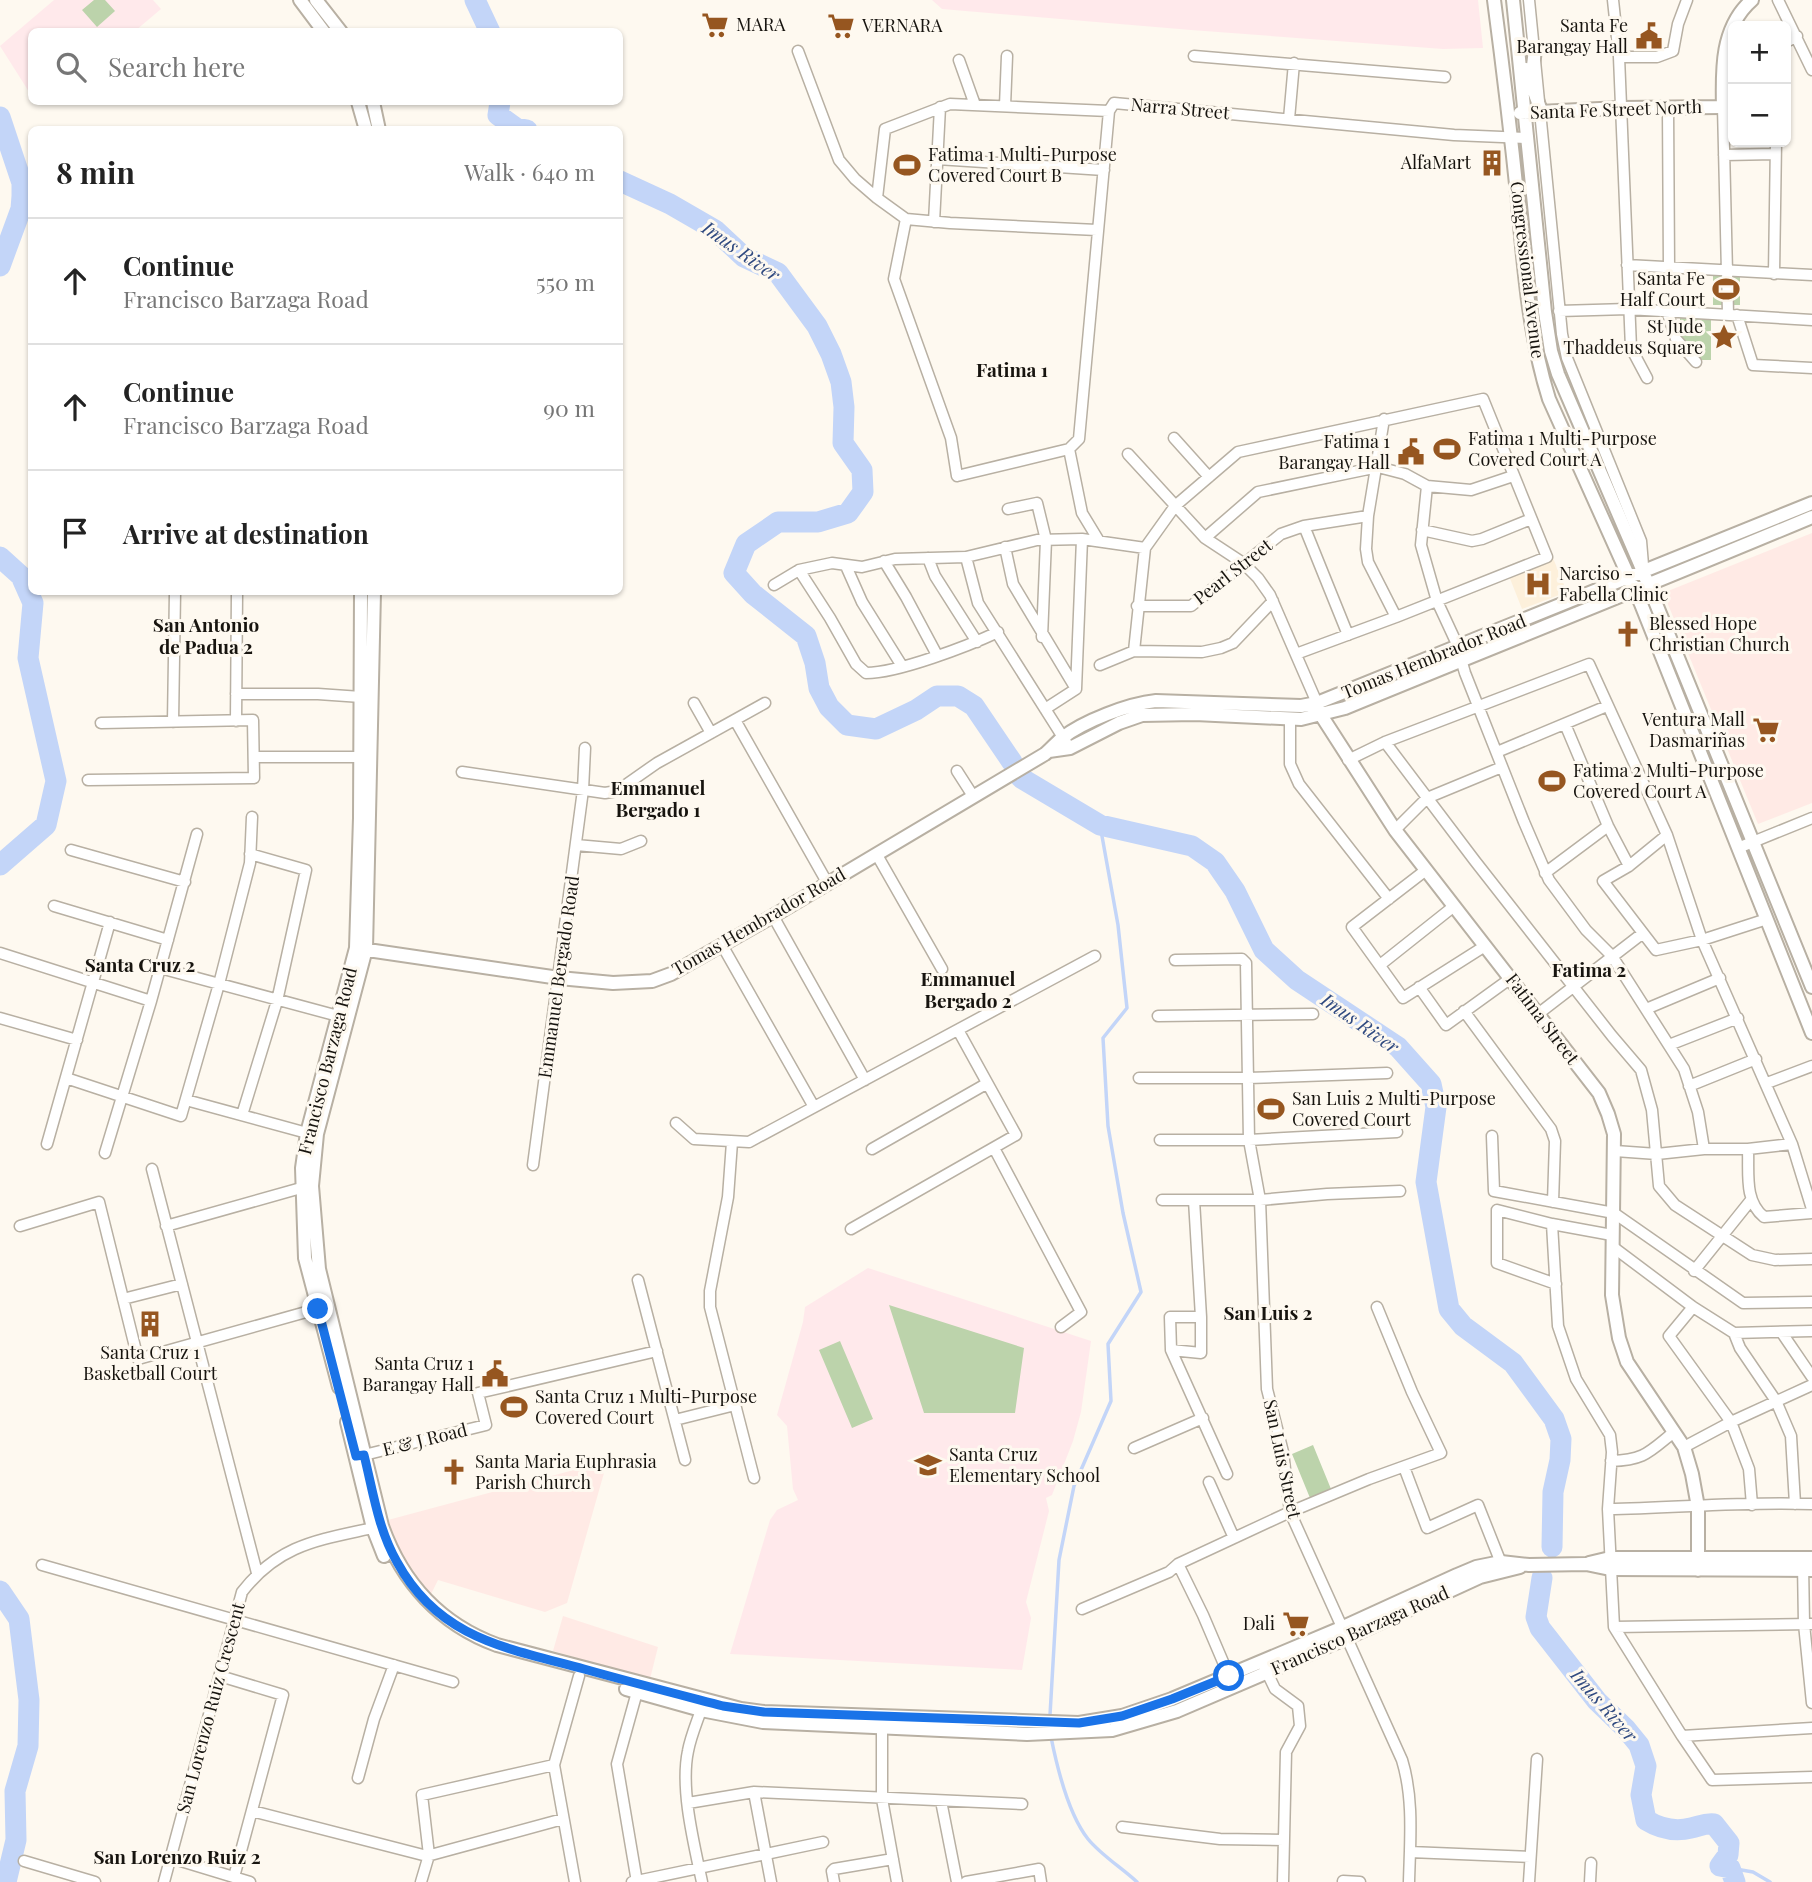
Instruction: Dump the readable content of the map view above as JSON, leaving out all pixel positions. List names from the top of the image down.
{
  "streets": {
    "street": [
      "Narra Street",
      "Santa Fe Street North",
      "Congressional Avenue",
      "Pearl Street",
      "Tomas Hembrador Road",
      "Emmanuel Bergado Road",
      "Fatima Street",
      "Francisco Barzaga Road",
      "E & J Road",
      "San Luis Street",
      "San Lorenzo Ruiz Crescent"
    ]
  },
  "crossings": [
    ["Narra Street", "Congressional Avenue"],
    ["Santa Fe Street North", "Congressional Avenue"],
    ["Congressional Avenue", "Tomas Hembrador Road"],
    ["Pearl Street", "Fatima Street"],
    ["Tomas Hembrador Road", "Emmanuel Bergado Road"],
    ["Tomas Hembrador Road", "Fatima Street"],
    ["Tomas Hembrador Road", "Francisco Barzaga Road"],
    ["Fatima Street", "Francisco Barzaga Road"],
    ["Francisco Barzaga Road", "E & J Road"],
    ["Francisco Barzaga Road", "San Luis Street"],
    ["Francisco Barzaga Road", "San Lorenzo Ruiz Crescent"]
  ],
  "districts": [
    "Fatima 1",
    "San Antonio de Padua 2",
    "Emmanuel Bergado 1",
    "Santa Cruz 2",
    "Fatima 2",
    "Emmanuel Bergado 2",
    "San Luis 2",
    "San Lorenzo Ruiz 2"
  ],
  "water": ["Imus River"],
  "places": {
    "supermarket": [
      "MARA",
      "VERNARA",
      "Ventura Mall Dasmariñas",
      "Dali"
    ],
    "public building": ["Santa Fe Barangay Hall", "Fatima 1 Barangay Hall", "Santa Cruz 1 Barangay Hall"],
    "building": ["AlfaMart", "Santa Cruz 1 Basketball Court"],
    "sports": [
      "Fatima 1 Multi-Purpose Covered Court B",
      "Santa Fe Half Court",
      "Fatima 1 Multi-Purpose Covered Court A",
      "Fatima 2 Multi-Purpose Covered Court A",
      "San Luis 2 Multi-Purpose Covered Court",
      "Santa Cruz 1 Multi-Purpose Covered Court"
    ],
    "place": ["St Jude Thaddeus Square"],
    "hospital": ["Narciso - Fabella Clinic"],
    "church": ["Blessed Hope Christian Church", "Santa Maria Euphrasia Parish Church"],
    "school or university": ["Santa Cruz Elementary School"]
  },
  "page": {
    "map_buttons": ["+", "−"],
    "search": "Search here",
    "heading": ["8 min", "Walk · 640 m"],
    "list": [
      ["Continue", "Francisco Barzaga Road", "550 m"],
      ["Continue", "Francisco Barzaga Road", "90 m"],
      "Arrive at destination"
    ]
  }
}
